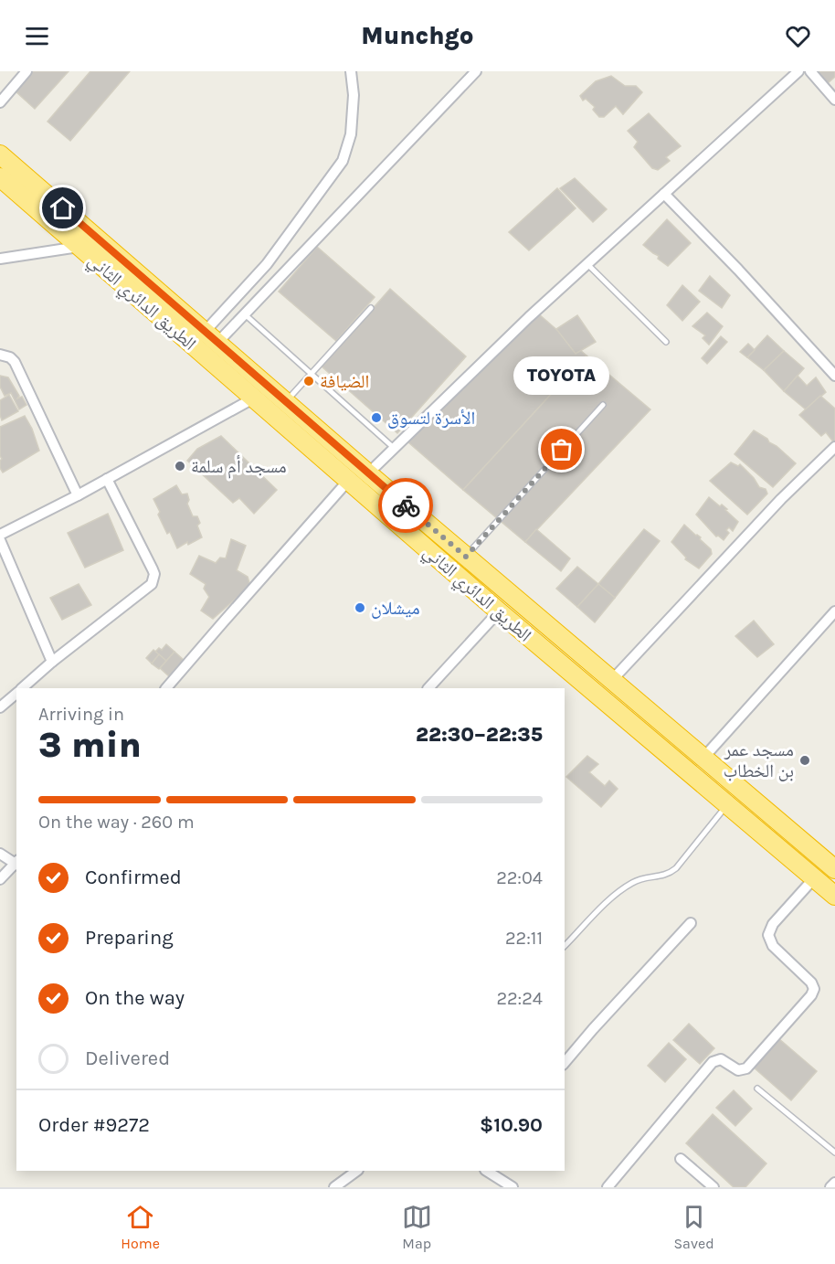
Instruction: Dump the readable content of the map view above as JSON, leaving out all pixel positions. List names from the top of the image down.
{
  "streets": {
    "highway": ["الطريق الدائري الثاني"]
  },
  "places": [
    "الضيافة",
    "الأسرة لتسوق",
    "TOYOTA",
    "مسجد أم سلمة",
    "ميشلان",
    "مسجد عمر بن الخطاب"
  ],
  "page": {
    "header": "Munchgo",
    "bubble": "TOYOTA",
    "heading": ["3 min", "Arriving in", "22:30–22:35"],
    "panel": ["Order #9272", "$10.90"],
    "bar": "On the way · 260 m",
    "list": [
      ["Confirmed", "22:04"],
      ["Preparing", "22:11"],
      ["On the way", "22:24"],
      "Delivered"
    ],
    "tabs": ["Home", "Map", "Saved"]
  }
}
